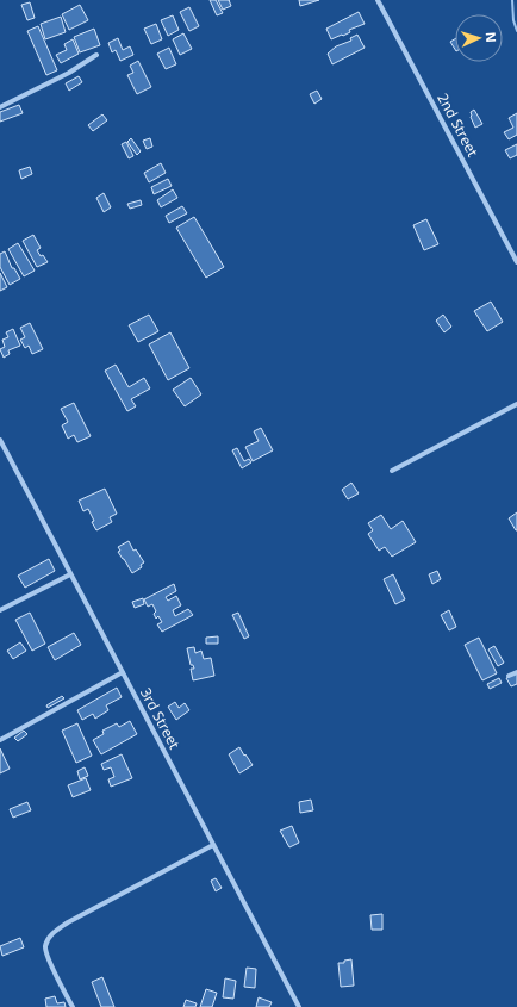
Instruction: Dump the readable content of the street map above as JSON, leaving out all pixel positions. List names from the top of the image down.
{
  "streets": {
    "street": ["2nd Street", "3rd Street"]
  },
  "north": "right"
}
